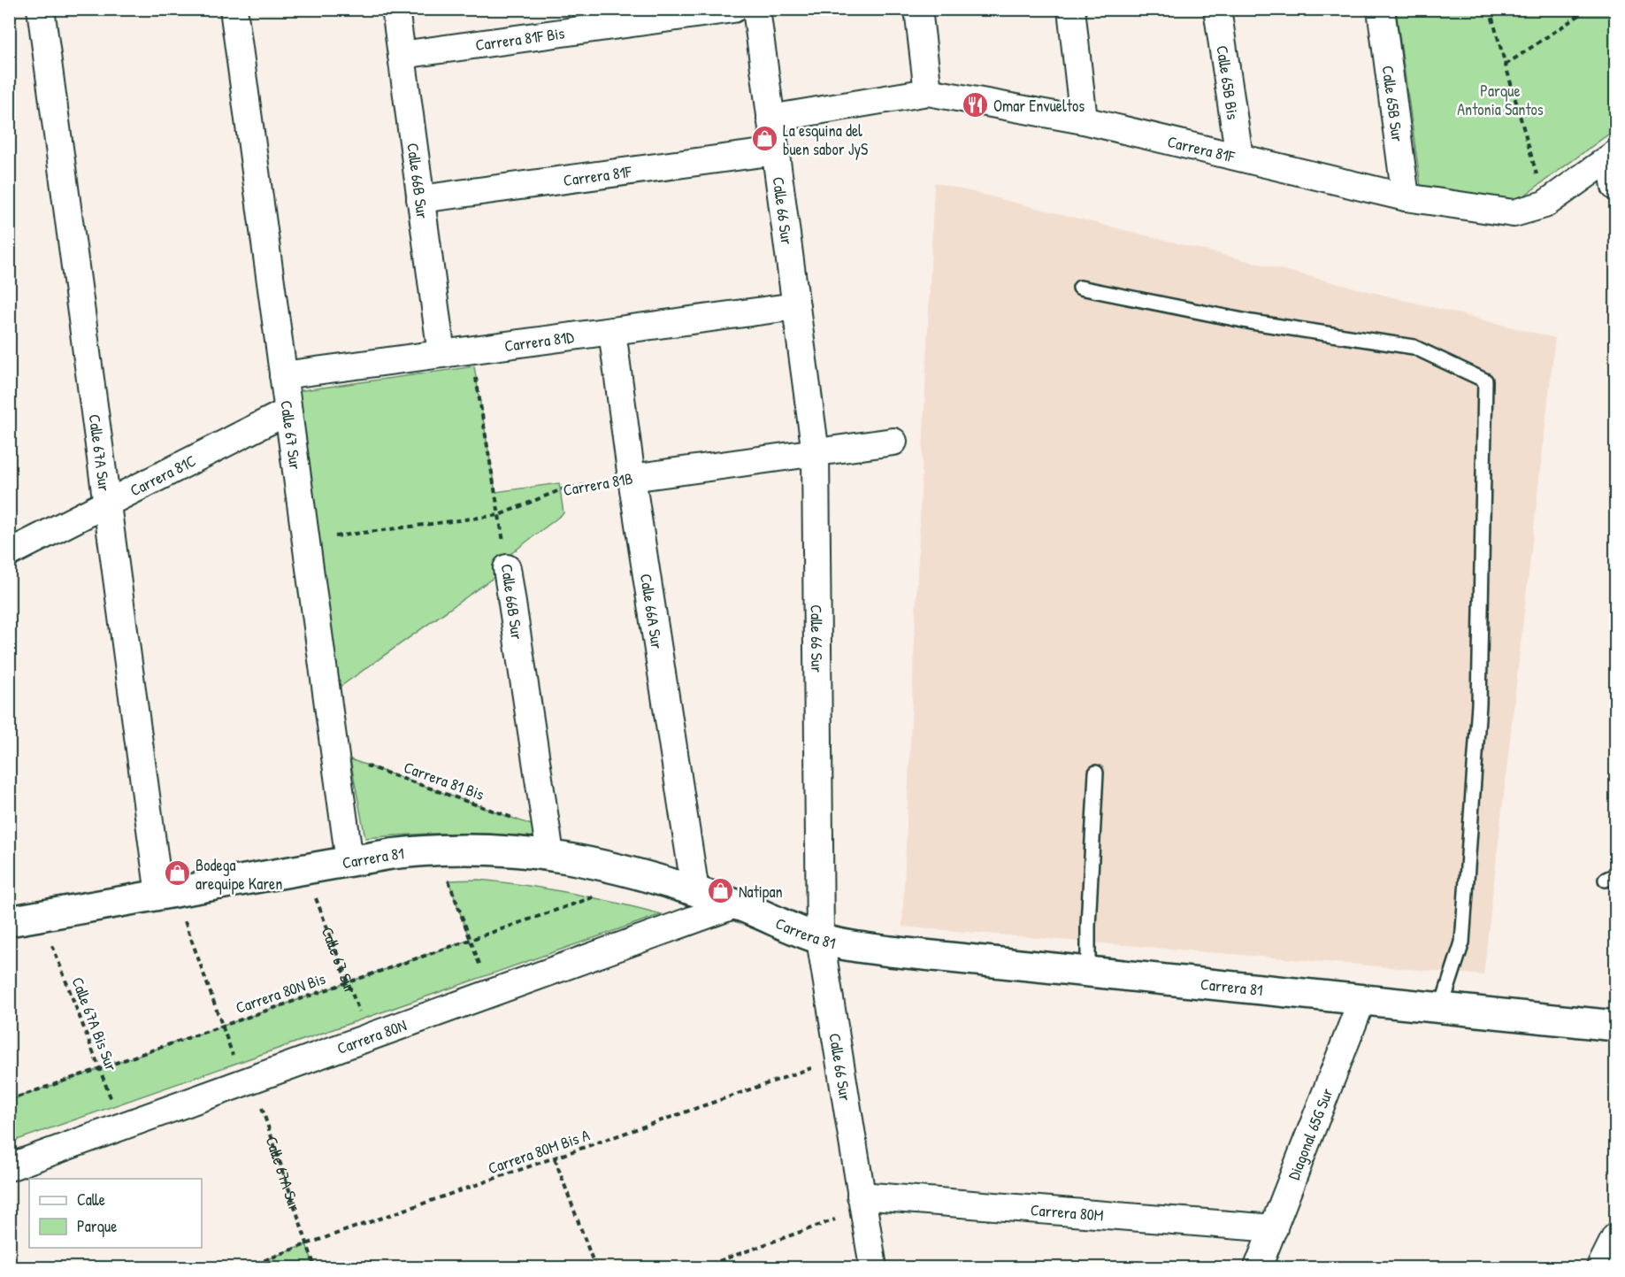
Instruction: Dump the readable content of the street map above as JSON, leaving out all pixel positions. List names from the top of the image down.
{
  "streets": {
    "street": [
      "Carrera 81F Bis",
      "Calle 65B Bis",
      "Calle 65B Sur",
      "Carrera 81F",
      "Calle 66B Sur",
      "Calle 66 Sur",
      "Carrera 81D",
      "Calle 67 Sur",
      "Calle 67A Sur",
      "Carrera 81C",
      "Carrera 81B",
      "Calle 66A Sur",
      "Carrera 81",
      "Carrera 80N",
      "Diagonal 65G Sur",
      "Carrera 80M"
    ],
    "path": [
      "Carrera 81 Bis",
      "Carrera 80N Bis",
      "Calle 67A Bis Sur",
      "Carrera 80M Bis A"
    ]
  },
  "crossings": [
    ["Carrera 81F Bis", "Calle 66B Sur"],
    ["Calle 65B Bis", "Carrera 81F"],
    ["Calle 65B Sur", "Carrera 81F"],
    ["Carrera 81F", "Calle 66B Sur"],
    ["Carrera 81F", "Calle 66 Sur"],
    ["Calle 66B Sur", "Carrera 81D"],
    ["Calle 66B Sur", "Carrera 81B"],
    ["Calle 66B Sur", "Carrera 81 Bis"],
    ["Calle 66B Sur", "Carrera 81"],
    ["Calle 66 Sur", "Carrera 81D"],
    ["Calle 66 Sur", "Carrera 81B"],
    ["Calle 66 Sur", "Carrera 81"],
    ["Calle 66 Sur", "Carrera 80M Bis A"],
    ["Calle 66 Sur", "Carrera 80M"],
    ["Carrera 81D", "Calle 67 Sur"],
    ["Carrera 81D", "Calle 66A Sur"],
    ["Calle 67 Sur", "Carrera 81C"],
    ["Calle 67 Sur", "Carrera 81B"],
    ["Calle 67 Sur", "Carrera 81 Bis"],
    ["Calle 67 Sur", "Carrera 81"],
    ["Calle 67 Sur", "Carrera 80N Bis"],
    ["Calle 67 Sur", "Carrera 80N"],
    ["Calle 67A Sur", "Carrera 81C"],
    ["Calle 67A Sur", "Carrera 81"],
    ["Calle 67A Sur", "Carrera 80N Bis"],
    ["Calle 67A Sur", "Carrera 80N"],
    ["Calle 67A Sur", "Carrera 80M Bis A"],
    ["Carrera 81B", "Calle 66A Sur"],
    ["Calle 66A Sur", "Carrera 81"],
    ["Carrera 81 Bis", "Carrera 81"],
    ["Carrera 81", "Carrera 80N"],
    ["Carrera 81", "Diagonal 65G Sur"],
    ["Carrera 80N Bis", "Calle 67A Bis Sur"],
    ["Calle 67A Bis Sur", "Carrera 80N"],
    ["Diagonal 65G Sur", "Carrera 80M"]
  ],
  "parks": ["Parque Antonia Santos"],
  "places": {
    "restaurant": ["Omar Envueltos"],
    "shop": ["La esquina del buen sabor JyS", "Bodega arequipe Karen", "Natipan"]
  },
  "legend": ["Calle", "Parque"]
}
